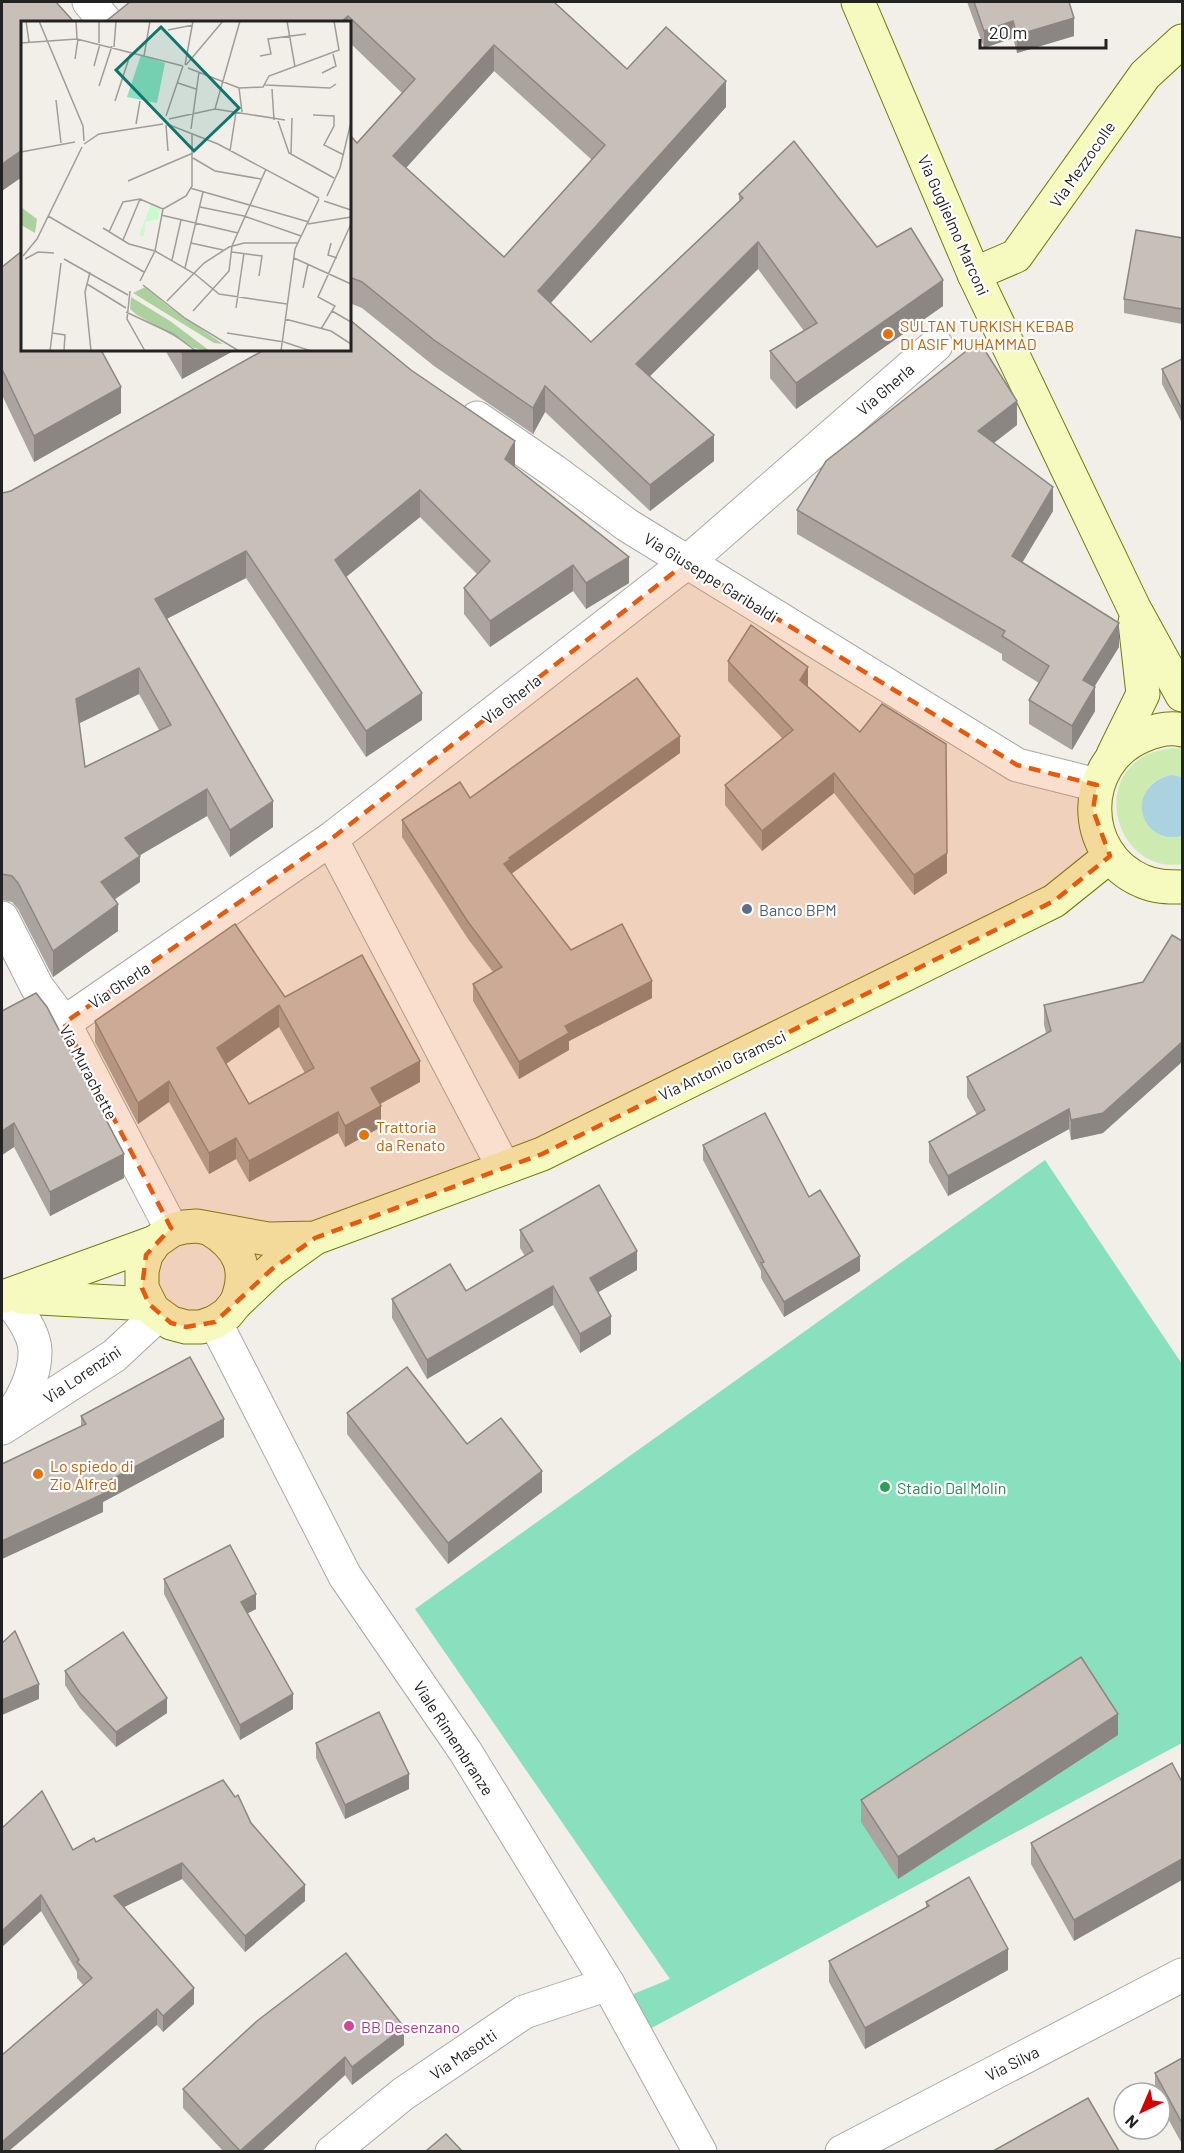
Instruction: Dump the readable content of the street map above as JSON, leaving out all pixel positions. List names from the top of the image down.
{
  "streets": {
    "street": [
      "Via Mezzocolle",
      "Via Guglielmo Marconi",
      "Via Gherla",
      "Via Giuseppe Garibaldi",
      "Via Antonio Gramsci",
      "Via Murachette",
      "Via Lorenzini",
      "Viale Rimembranze",
      "Via Masotti",
      "Via Silva"
    ]
  },
  "crossings": [
    ["Via Mezzocolle", "Via Guglielmo Marconi"],
    ["Via Guglielmo Marconi", "Via Giuseppe Garibaldi"],
    ["Via Guglielmo Marconi", "Via Antonio Gramsci"],
    ["Via Gherla", "Via Giuseppe Garibaldi"],
    ["Via Gherla", "Via Murachette"],
    ["Via Antonio Gramsci", "Via Murachette"],
    ["Via Antonio Gramsci", "Via Lorenzini"],
    ["Via Antonio Gramsci", "Viale Rimembranze"],
    ["Via Murachette", "Via Lorenzini"],
    ["Via Murachette", "Viale Rimembranze"],
    ["Via Lorenzini", "Viale Rimembranze"],
    ["Viale Rimembranze", "Via Masotti"]
  ],
  "places": [
    "SULTAN TURKISH KEBAB DI ASIF MUHAMMAD",
    "Banco BPM",
    "Trattoria da Renato",
    "Lo spiedo di Zio Alfred",
    "Stadio Dal Molin",
    "BB Desenzano"
  ],
  "scale_bar": "20 m",
  "north": "bottom left"
}
